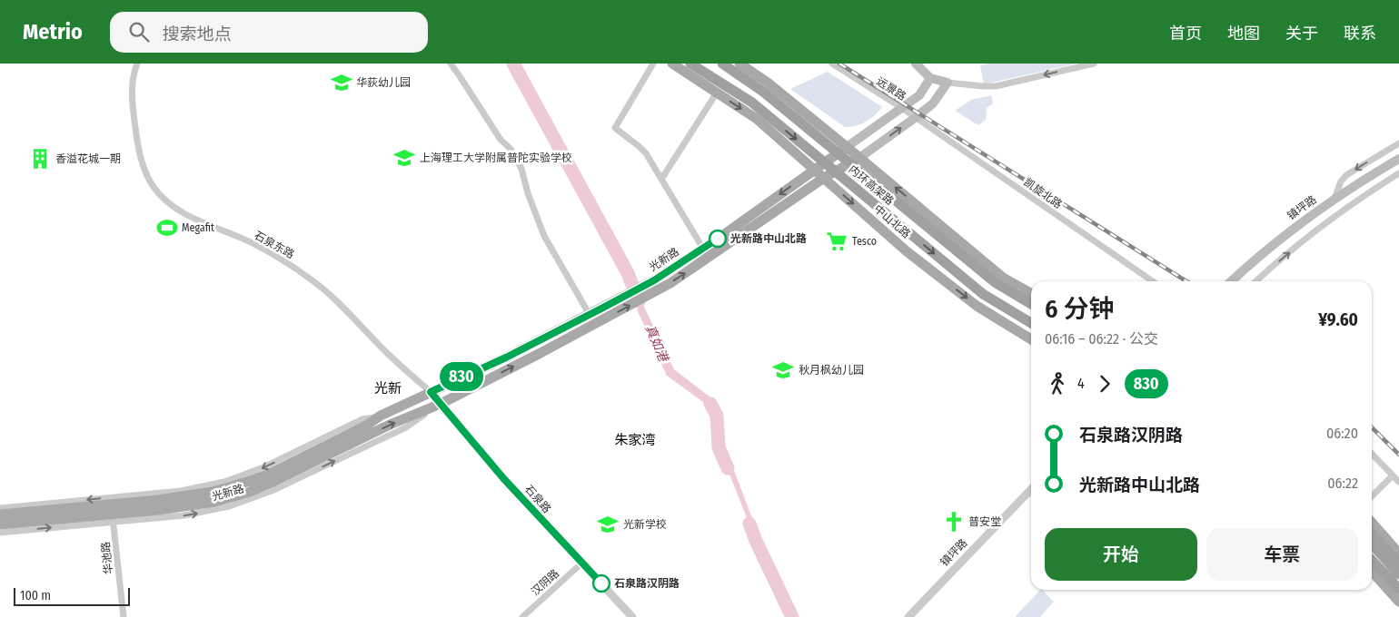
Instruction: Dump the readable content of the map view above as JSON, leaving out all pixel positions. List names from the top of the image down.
{
  "streets": {
    "highway": ["内环高架路"],
    "main road": ["镇坪路", "中山北路", "光新路"],
    "street": [
      "远景路",
      "凯旋北路",
      "石泉东路",
      "石泉路",
      "华池路",
      "汉阴路"
    ]
  },
  "crossings": [
    ["远景路", "凯旋北路"],
    ["远景路", "光新路"],
    ["凯旋北路", "光新路"],
    ["中山北路", "光新路"],
    ["石泉东路", "光新路"],
    ["石泉东路", "石泉路"],
    ["光新路", "石泉路"],
    ["光新路", "华池路"],
    ["石泉路", "汉阴路"]
  ],
  "districts": ["光新", "朱家湾"],
  "water": ["真如港"],
  "places": {
    "school or university": [
      "华荻幼儿园",
      "上海理工大学附属普陀实验学校",
      "秋月枫幼儿园",
      "光新学校"
    ],
    "building": ["香溢花城一期"],
    "sports": ["Megafit"],
    "other": ["光新路中山北路", "石泉路汉阴路"],
    "supermarket": ["Tesco"],
    "church": ["普安堂"]
  },
  "lines": ["bus line 830"],
  "scale_bar": "100 m",
  "page": {
    "header": "Metrio",
    "search": "搜索地点",
    "nav": [
      "首页",
      "地图",
      "关于",
      "联系"
    ],
    "on_map": "830",
    "heading": ["6 分钟", "06:16 – 06:22 · 公交", "¥9.60"],
    "legs": ["4", "830"],
    "list": [
      {
        "name": "石泉路汉阴路",
        "value": "06:20"
      },
      {
        "name": "光新路中山北路",
        "value": "06:22"
      }
    ],
    "buttons": ["开始", "车票"],
    "scale": "100 m"
  }
}
